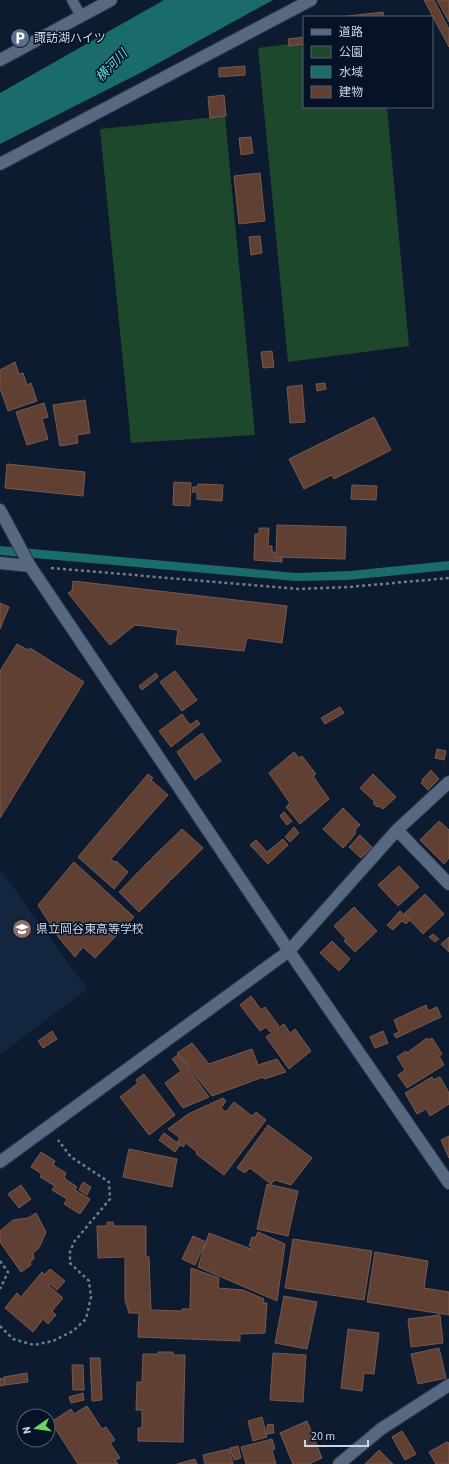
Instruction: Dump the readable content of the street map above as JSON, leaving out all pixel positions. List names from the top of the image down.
{
  "water": ["横河川"],
  "places": {
    "parking": ["諏訪湖ハイツ"],
    "school or university": ["県立岡谷東高等学校"]
  },
  "legend": [
    "道路",
    "公園",
    "水域",
    "建物"
  ],
  "scale_bar": "20 m",
  "north": "left"
}
